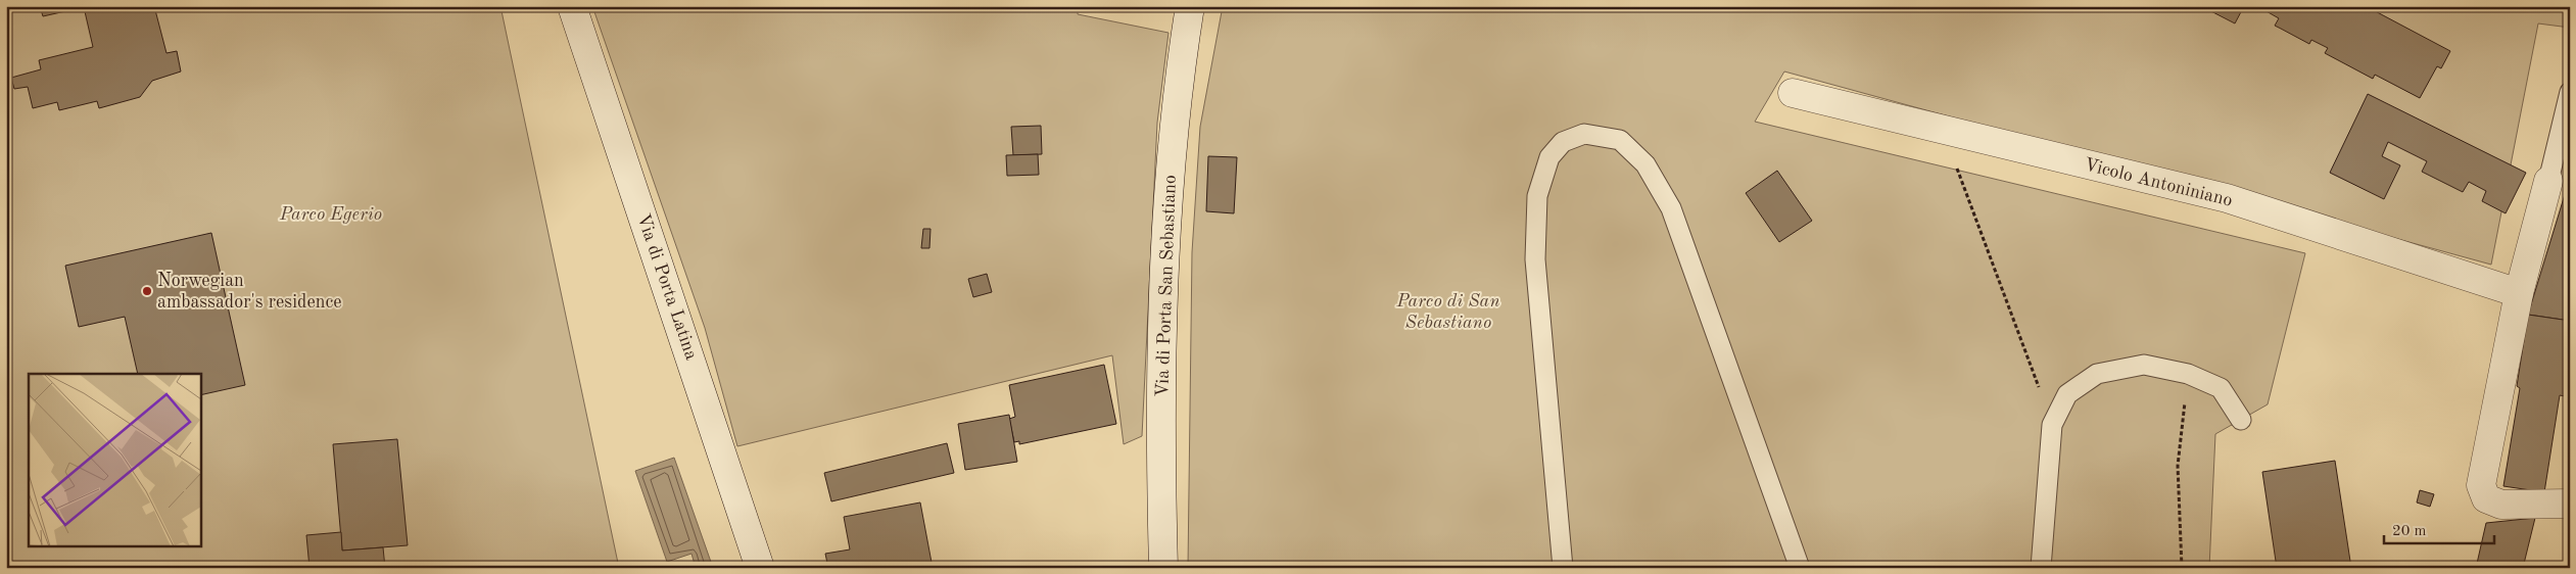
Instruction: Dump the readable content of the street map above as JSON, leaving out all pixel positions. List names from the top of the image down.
{
  "streets": {
    "street": ["Vicolo Antoniniano", "Via di Porta San Sebastiano", "Via di Porta Latina"]
  },
  "parks": ["Parco Egerio", "Parco di San Sebastiano"],
  "places": ["Norwegian ambassador's residence"],
  "scale_bar": "20 m"
}
